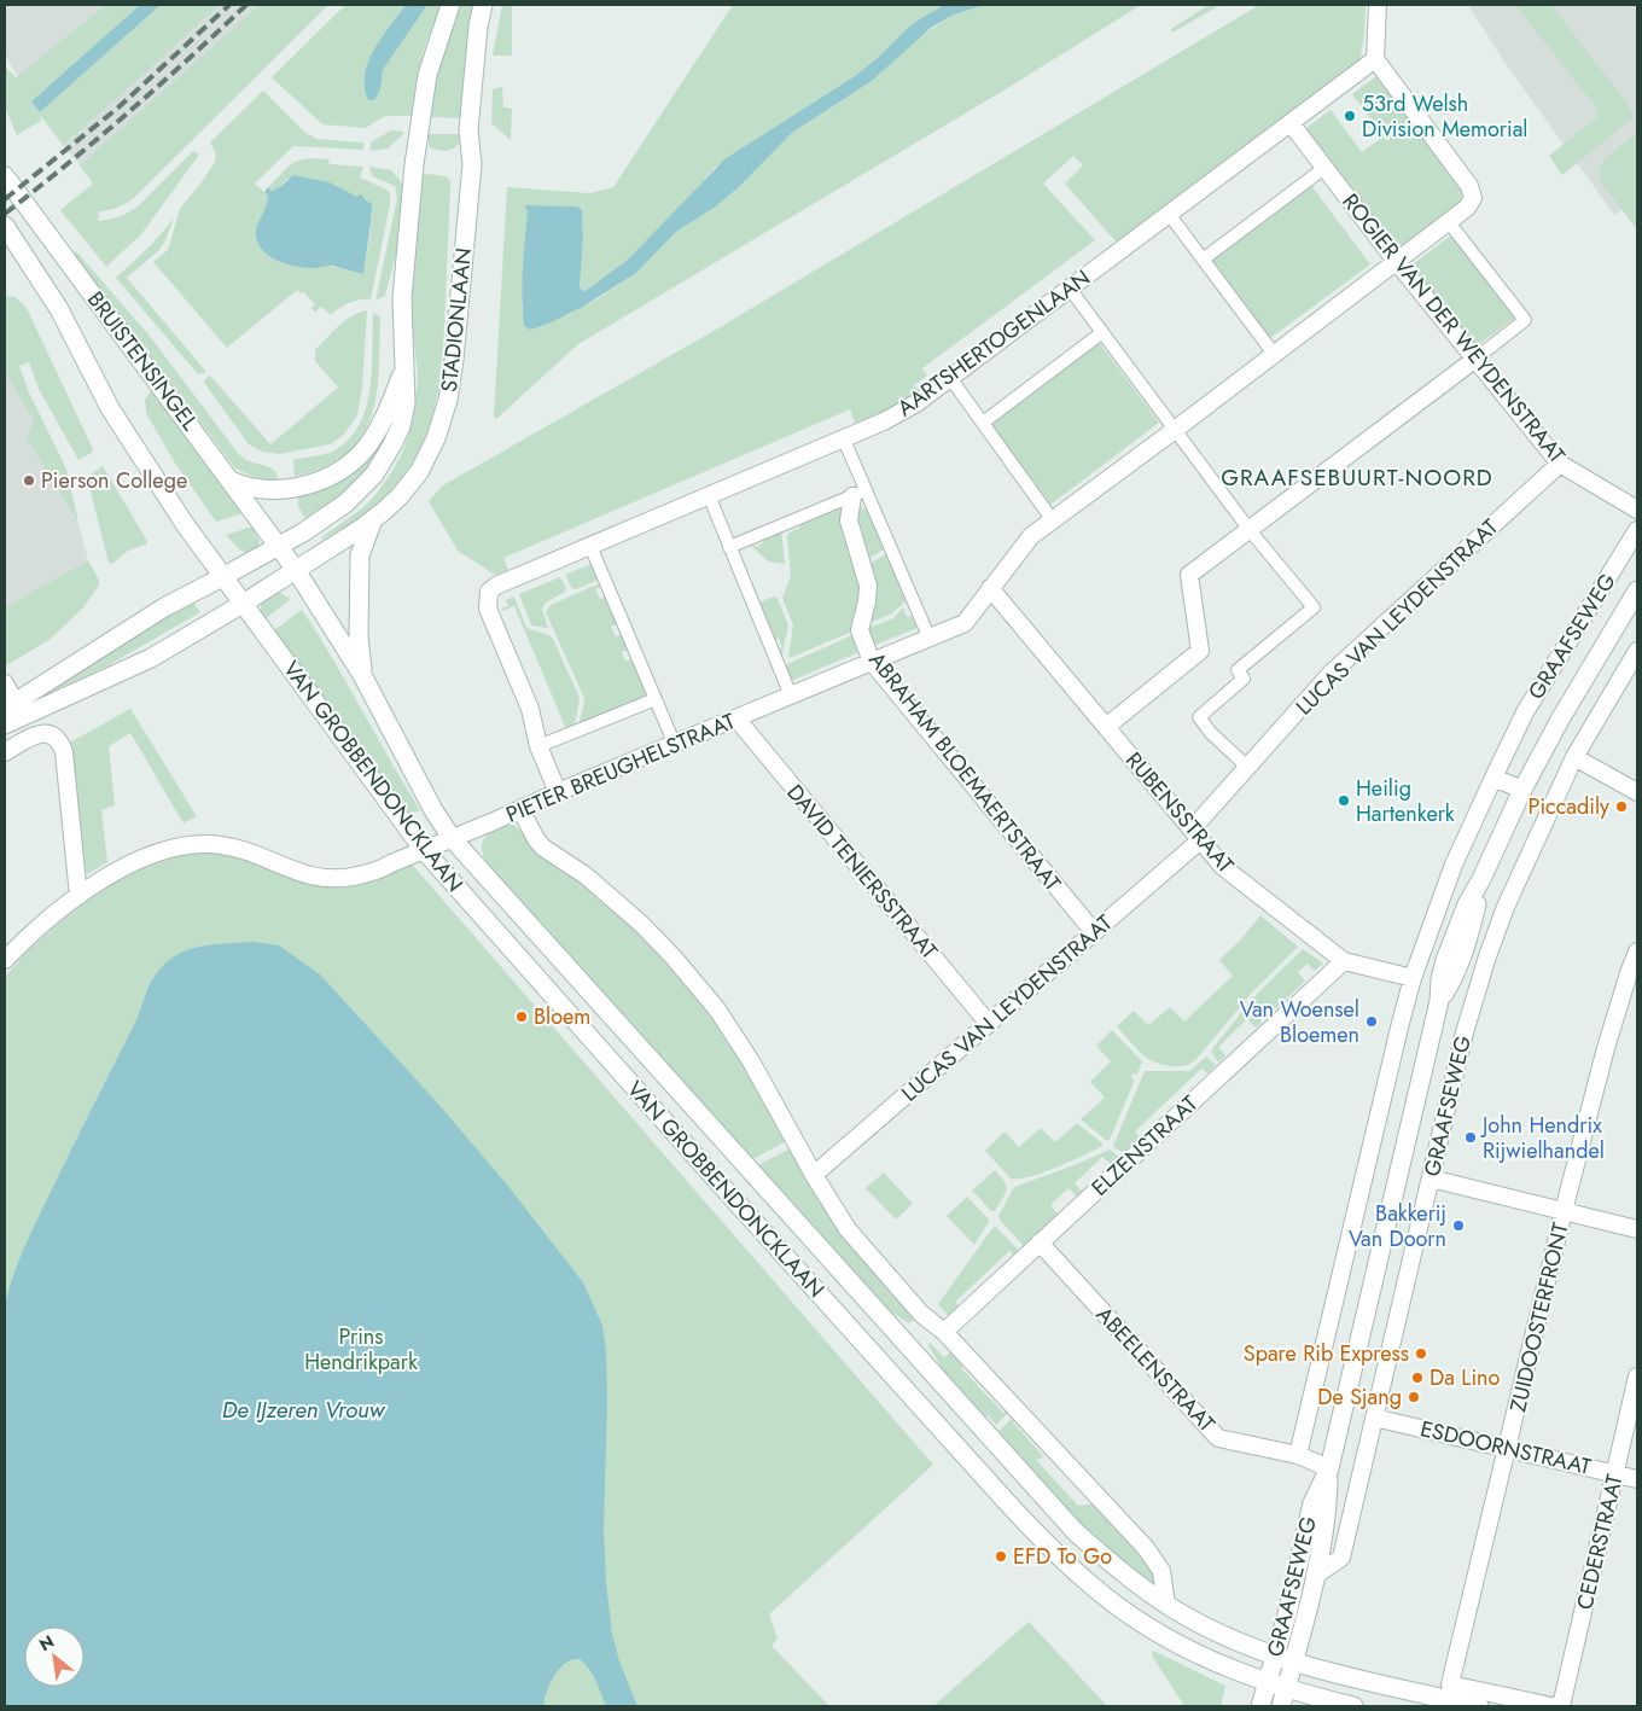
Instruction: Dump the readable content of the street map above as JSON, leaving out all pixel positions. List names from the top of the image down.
{
  "streets": {
    "main road": [
      "STADIONLAAN",
      "BRUISTENSINGEL",
      "GRAAFSEWEG",
      "VAN GROBBENDONCKLAAN"
    ],
    "street": [
      "ROGIER VAN DER WEYDENSTRAAT",
      "AARTSHERTOGENLAAN",
      "LUCAS VAN LEYDENSTRAAT",
      "PIETER BREUGHELSTRAAT",
      "ABRAHAM BLOEMAERTSTRAAT",
      "RUBENSSTRAAT",
      "DAVID TENIERSSTRAAT",
      "ELZENSTRAAT",
      "ZUIDOOSTERFRONT",
      "ABEELENSTRAAT",
      "ESDOORNSTRAAT",
      "CEDERSTRAAT"
    ]
  },
  "crossings": [
    ["STADIONLAAN", "BRUISTENSINGEL"],
    ["STADIONLAAN", "VAN GROBBENDONCKLAAN"],
    ["ROGIER VAN DER WEYDENSTRAAT", "AARTSHERTOGENLAAN"],
    ["ROGIER VAN DER WEYDENSTRAAT", "LUCAS VAN LEYDENSTRAAT"],
    ["ROGIER VAN DER WEYDENSTRAAT", "PIETER BREUGHELSTRAAT"],
    ["AARTSHERTOGENLAAN", "PIETER BREUGHELSTRAAT"],
    ["BRUISTENSINGEL", "VAN GROBBENDONCKLAAN"],
    ["LUCAS VAN LEYDENSTRAAT", "ABRAHAM BLOEMAERTSTRAAT"],
    ["LUCAS VAN LEYDENSTRAAT", "RUBENSSTRAAT"],
    ["LUCAS VAN LEYDENSTRAAT", "DAVID TENIERSSTRAAT"],
    ["GRAAFSEWEG", "VAN GROBBENDONCKLAAN"],
    ["GRAAFSEWEG", "RUBENSSTRAAT"],
    ["GRAAFSEWEG", "ABEELENSTRAAT"],
    ["GRAAFSEWEG", "ESDOORNSTRAAT"],
    ["PIETER BREUGHELSTRAAT", "ABRAHAM BLOEMAERTSTRAAT"],
    ["PIETER BREUGHELSTRAAT", "VAN GROBBENDONCKLAAN"],
    ["PIETER BREUGHELSTRAAT", "RUBENSSTRAAT"],
    ["PIETER BREUGHELSTRAAT", "DAVID TENIERSSTRAAT"],
    ["RUBENSSTRAAT", "ELZENSTRAAT"],
    ["ELZENSTRAAT", "ABEELENSTRAAT"],
    ["ZUIDOOSTERFRONT", "ESDOORNSTRAAT"],
    ["ESDOORNSTRAAT", "CEDERSTRAAT"]
  ],
  "districts": ["GRAAFSEBUURT-NOORD"],
  "water": ["De IJzeren Vrouw"],
  "parks": ["Prins Hendrikpark"],
  "places": [
    "53rd Welsh Division Memorial",
    "Pierson College",
    "Heilig Hartenkerk",
    "Piccadily",
    "Bloem",
    "Van Woensel Bloemen",
    "John Hendrix Rijwielhandel",
    "Bakkerij Van Doorn",
    "Spare Rib Express",
    "Da Lino",
    "De Sjang",
    "EFD To Go"
  ],
  "north": "top left"
}
